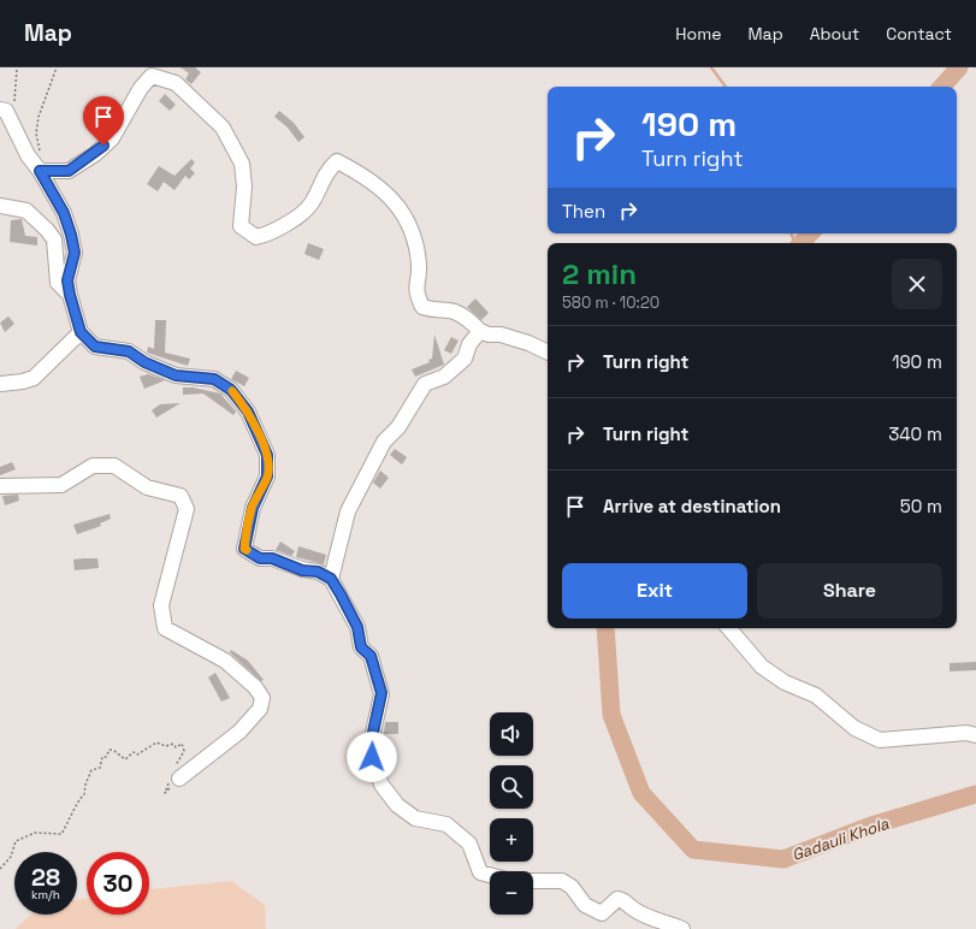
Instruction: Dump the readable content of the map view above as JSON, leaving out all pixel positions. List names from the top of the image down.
{
  "water": ["Gadauli Khola"],
  "page": {
    "header": "Map",
    "nav": [
      "Home",
      "Map",
      "About",
      "Contact"
    ],
    "turn": ["190 m", "Turn right"],
    "then": "Then",
    "heading": ["2 min", "580 m · 10:20"],
    "list": [
      {
        "name": "Turn right",
        "value": "190 m"
      },
      {
        "name": "Turn right",
        "value": "340 m"
      },
      {
        "name": "Arrive at destination",
        "value": "50 m"
      }
    ],
    "buttons": ["Exit", "Share"],
    "map_buttons": ["+", "−"],
    "speed": "28 km/h",
    "limit": "30"
  }
}
